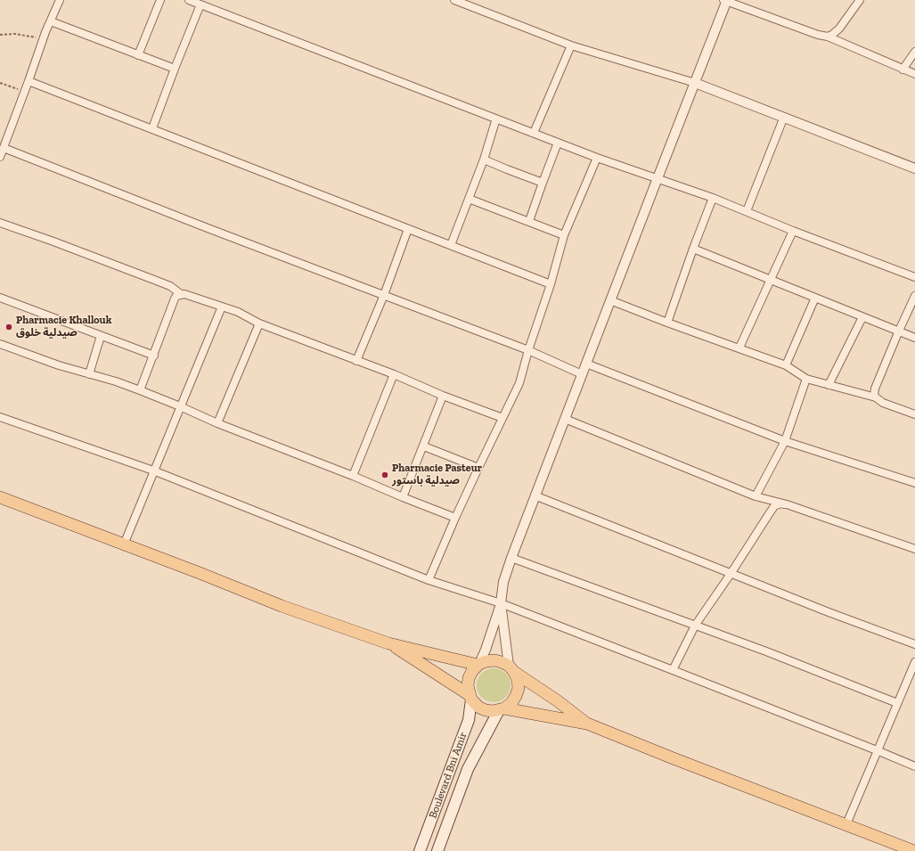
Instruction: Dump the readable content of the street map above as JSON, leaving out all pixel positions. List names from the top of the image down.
{
  "streets": {
    "main road": ["Boulevard Bni Amir"]
  },
  "places": ["Pharmacie Khallouk صيدلية خلوق", "Pharmacie Pasteur صيدلية باستور"]
}
